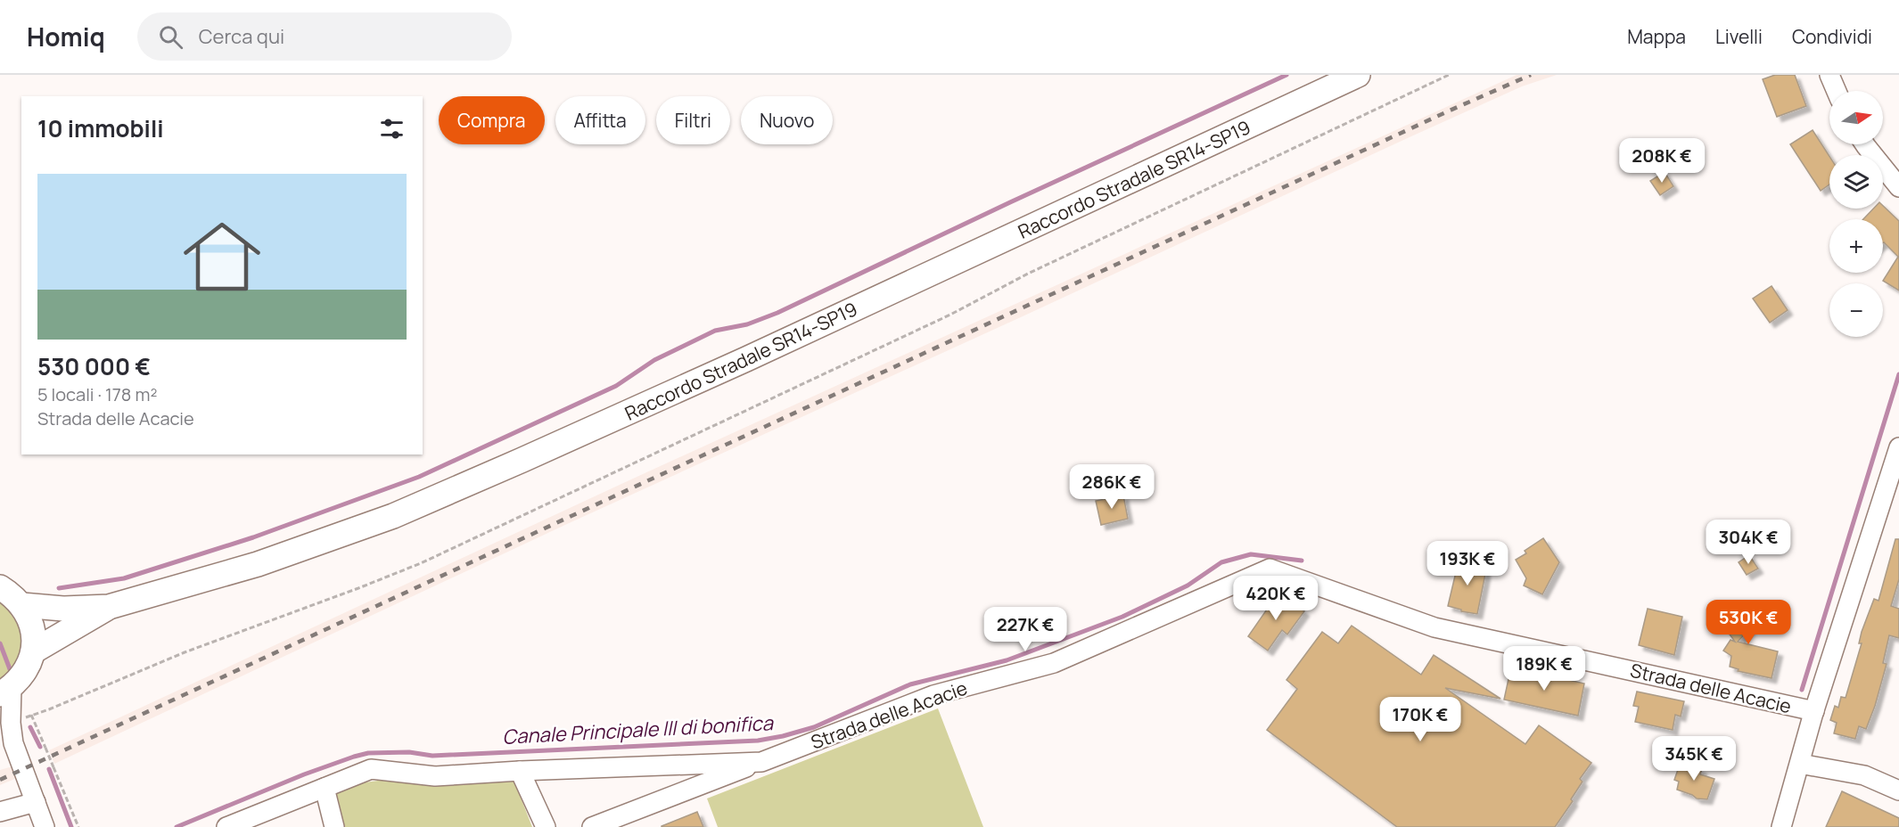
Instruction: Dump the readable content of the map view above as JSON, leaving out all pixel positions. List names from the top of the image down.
{
  "streets": {
    "main road": ["Raccordo Stradale SR14-SP19"],
    "street": ["Strada delle Acacie"]
  },
  "water": ["Canale Principale III di bonifica"],
  "north": "right",
  "page": {
    "header": "Homiq",
    "search": "Cerca qui",
    "nav": ["Mappa", "Livelli", "Condividi"],
    "map_buttons": ["+", "−"],
    "chip": [
      "Compra",
      "Affitta",
      "Filtri",
      "Nuovo"
    ],
    "heading": "10 immobili",
    "price": [
      "208K €",
      "286K €",
      "304K €",
      "193K €",
      "420K €",
      "530K €",
      "227K €",
      "189K €",
      "170K €",
      "345K €"
    ],
    "list": [
      {
        "name": "530 000 €",
        "note": "5 locali · 178 m² · Strada delle Acacie"
      }
    ]
  }
}
